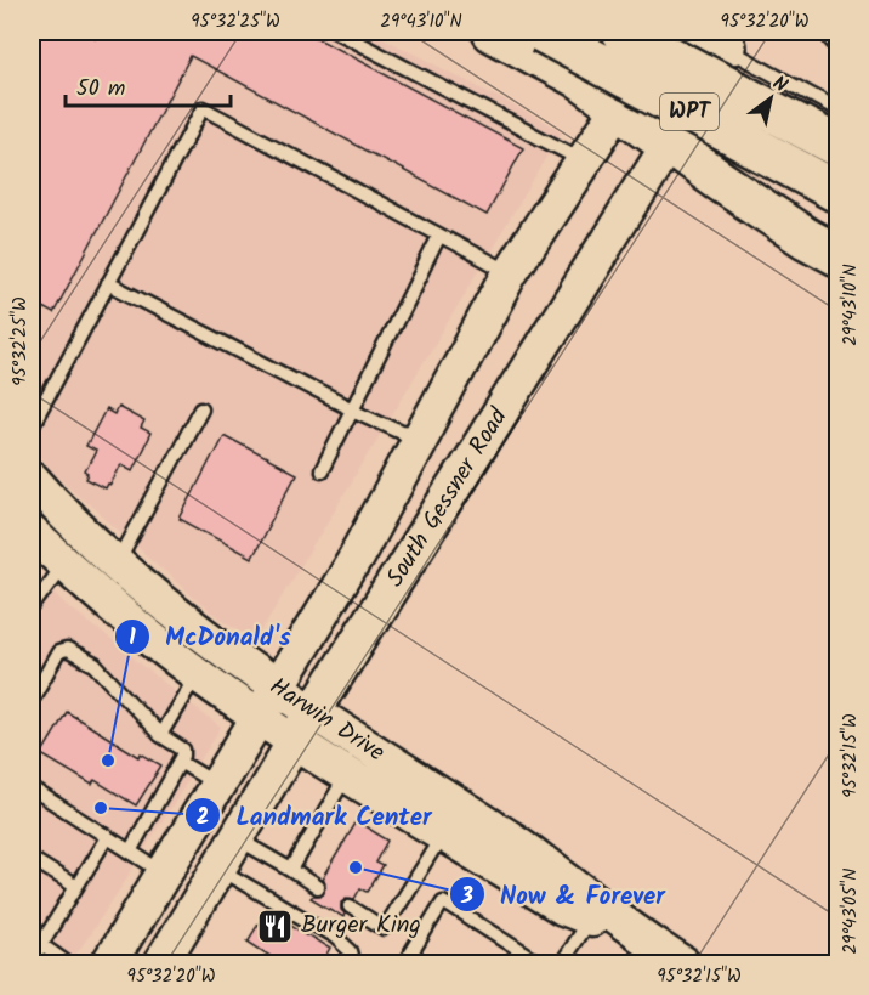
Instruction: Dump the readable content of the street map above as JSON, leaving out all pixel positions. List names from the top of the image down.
{
  "streets": {
    "highway": ["WPT"],
    "main road": ["South Gessner Road", "Harwin Drive"]
  },
  "crossings": [
    ["South Gessner Road", "Harwin Drive"]
  ],
  "places": {
    "other": ["McDonald's", "Landmark Center", "Now & Forever"],
    "restaurant": ["Burger King"]
  },
  "scale_bar": "50 m",
  "north": "top right",
  "coordinates": [
    "95°32'25\"W",
    "29°43'10\"N",
    "95°32'20\"W",
    "95°32'15\"W",
    "29°43'05\"N"
  ]
}
